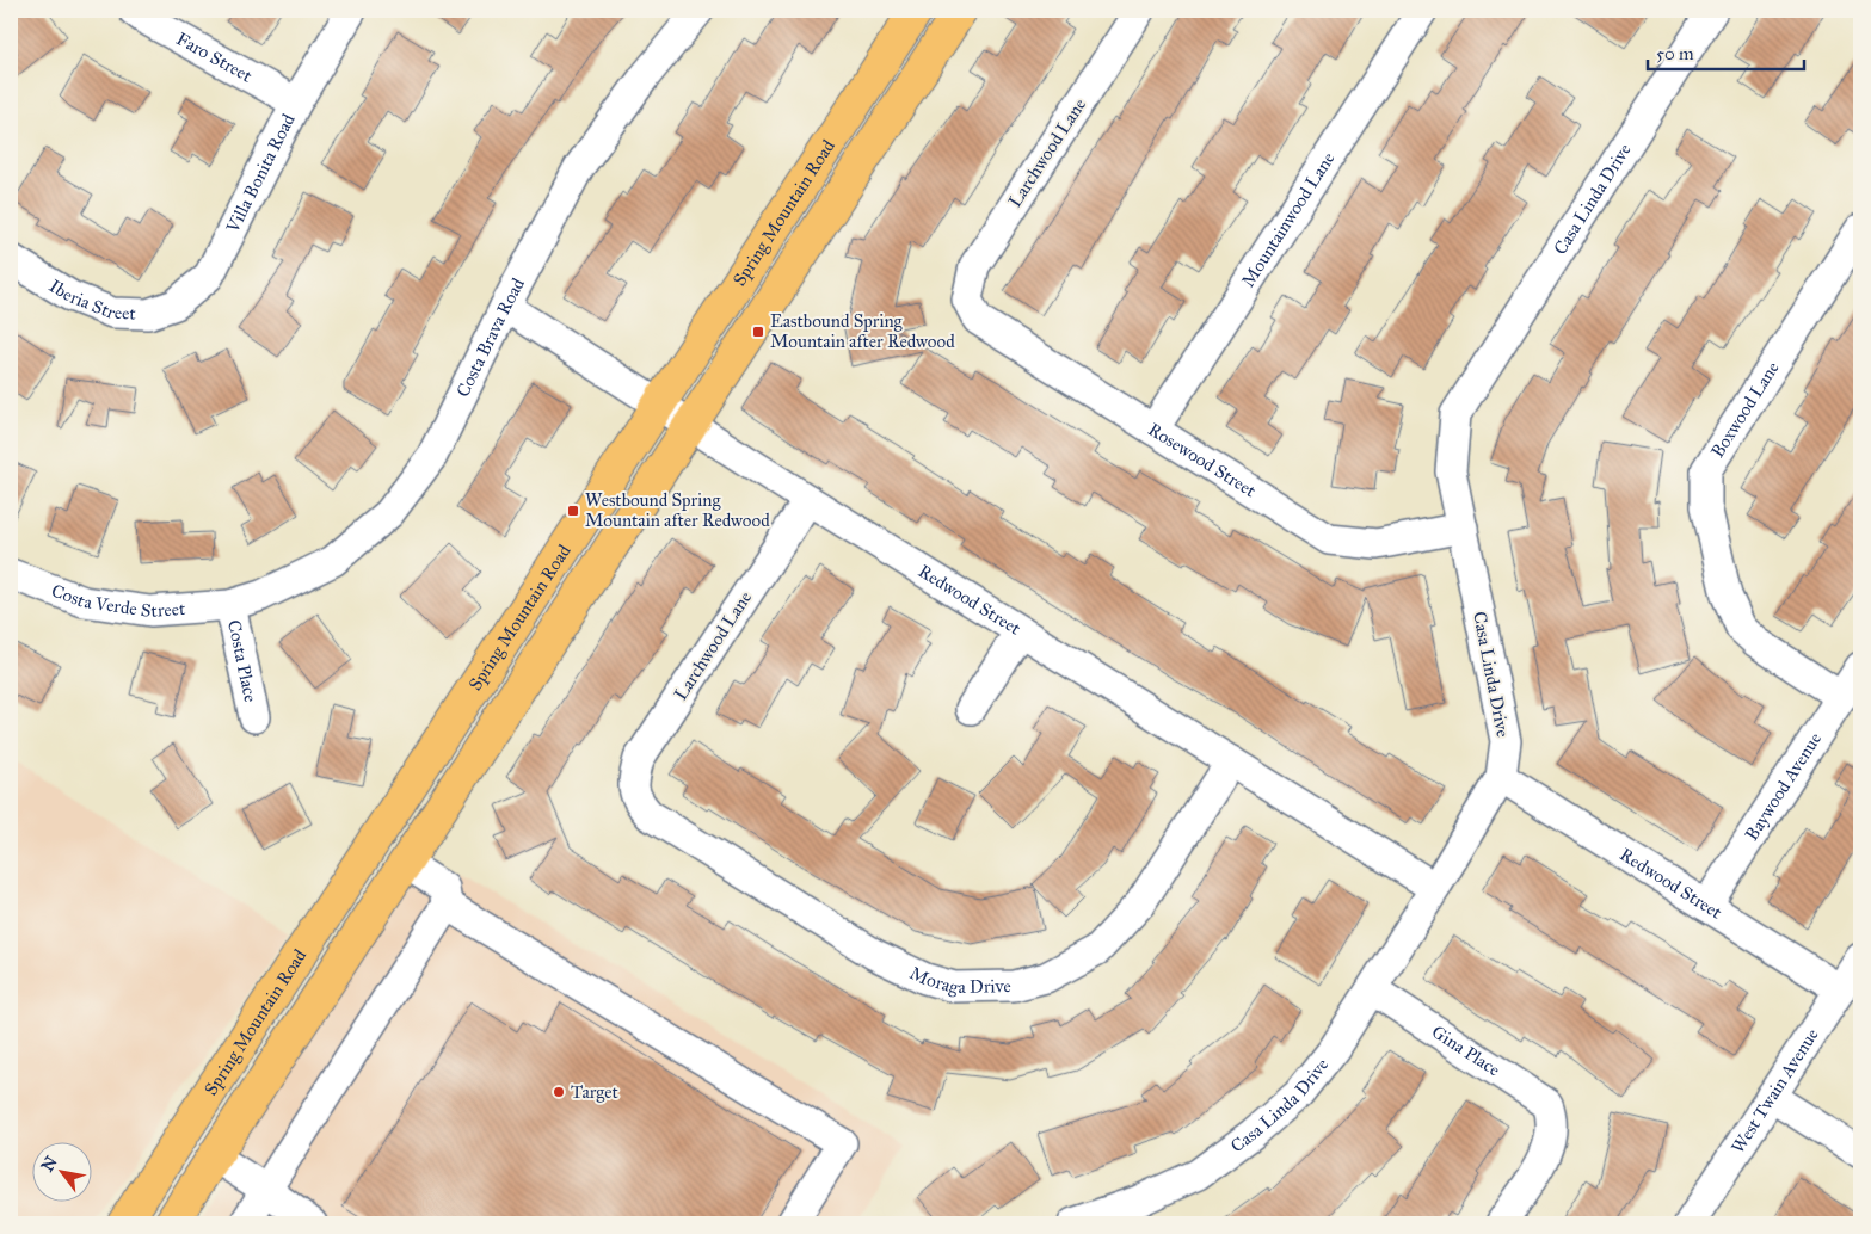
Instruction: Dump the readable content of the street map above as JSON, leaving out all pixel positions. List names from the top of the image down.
{
  "streets": {
    "main road": ["Spring Mountain Road"],
    "street": [
      "Faro Street",
      "Larchwood Lane",
      "Villa Bonita Road",
      "Casa Linda Drive",
      "Mountainwood Lane",
      "Iberia Street",
      "Costa Brava Road",
      "Boxwood Lane",
      "Rosewood Street",
      "Costa Verde Street",
      "Redwood Street",
      "Costa Place",
      "Baywood Avenue",
      "Moraga Drive",
      "Gina Place",
      "West Twain Avenue"
    ]
  },
  "crossings": [
    ["Faro Street", "Villa Bonita Road"],
    ["Larchwood Lane", "Rosewood Street"],
    ["Larchwood Lane", "Redwood Street"],
    ["Larchwood Lane", "Moraga Drive"],
    ["Villa Bonita Road", "Iberia Street"],
    ["Casa Linda Drive", "Rosewood Street"],
    ["Casa Linda Drive", "Redwood Street"],
    ["Casa Linda Drive", "Gina Place"],
    ["Spring Mountain Road", "Redwood Street"],
    ["Mountainwood Lane", "Rosewood Street"],
    ["Costa Brava Road", "Costa Verde Street"],
    ["Costa Brava Road", "Redwood Street"],
    ["Costa Brava Road", "Costa Place"],
    ["Boxwood Lane", "Baywood Avenue"],
    ["Costa Verde Street", "Costa Place"],
    ["Redwood Street", "Baywood Avenue"],
    ["Redwood Street", "Moraga Drive"],
    ["Redwood Street", "West Twain Avenue"]
  ],
  "places": {
    "transit": ["Eastbound Spring Mountain after Redwood", "Westbound Spring Mountain after Redwood"],
    "other": ["Target"]
  },
  "scale_bar": "50 m",
  "north": "top left"
}
